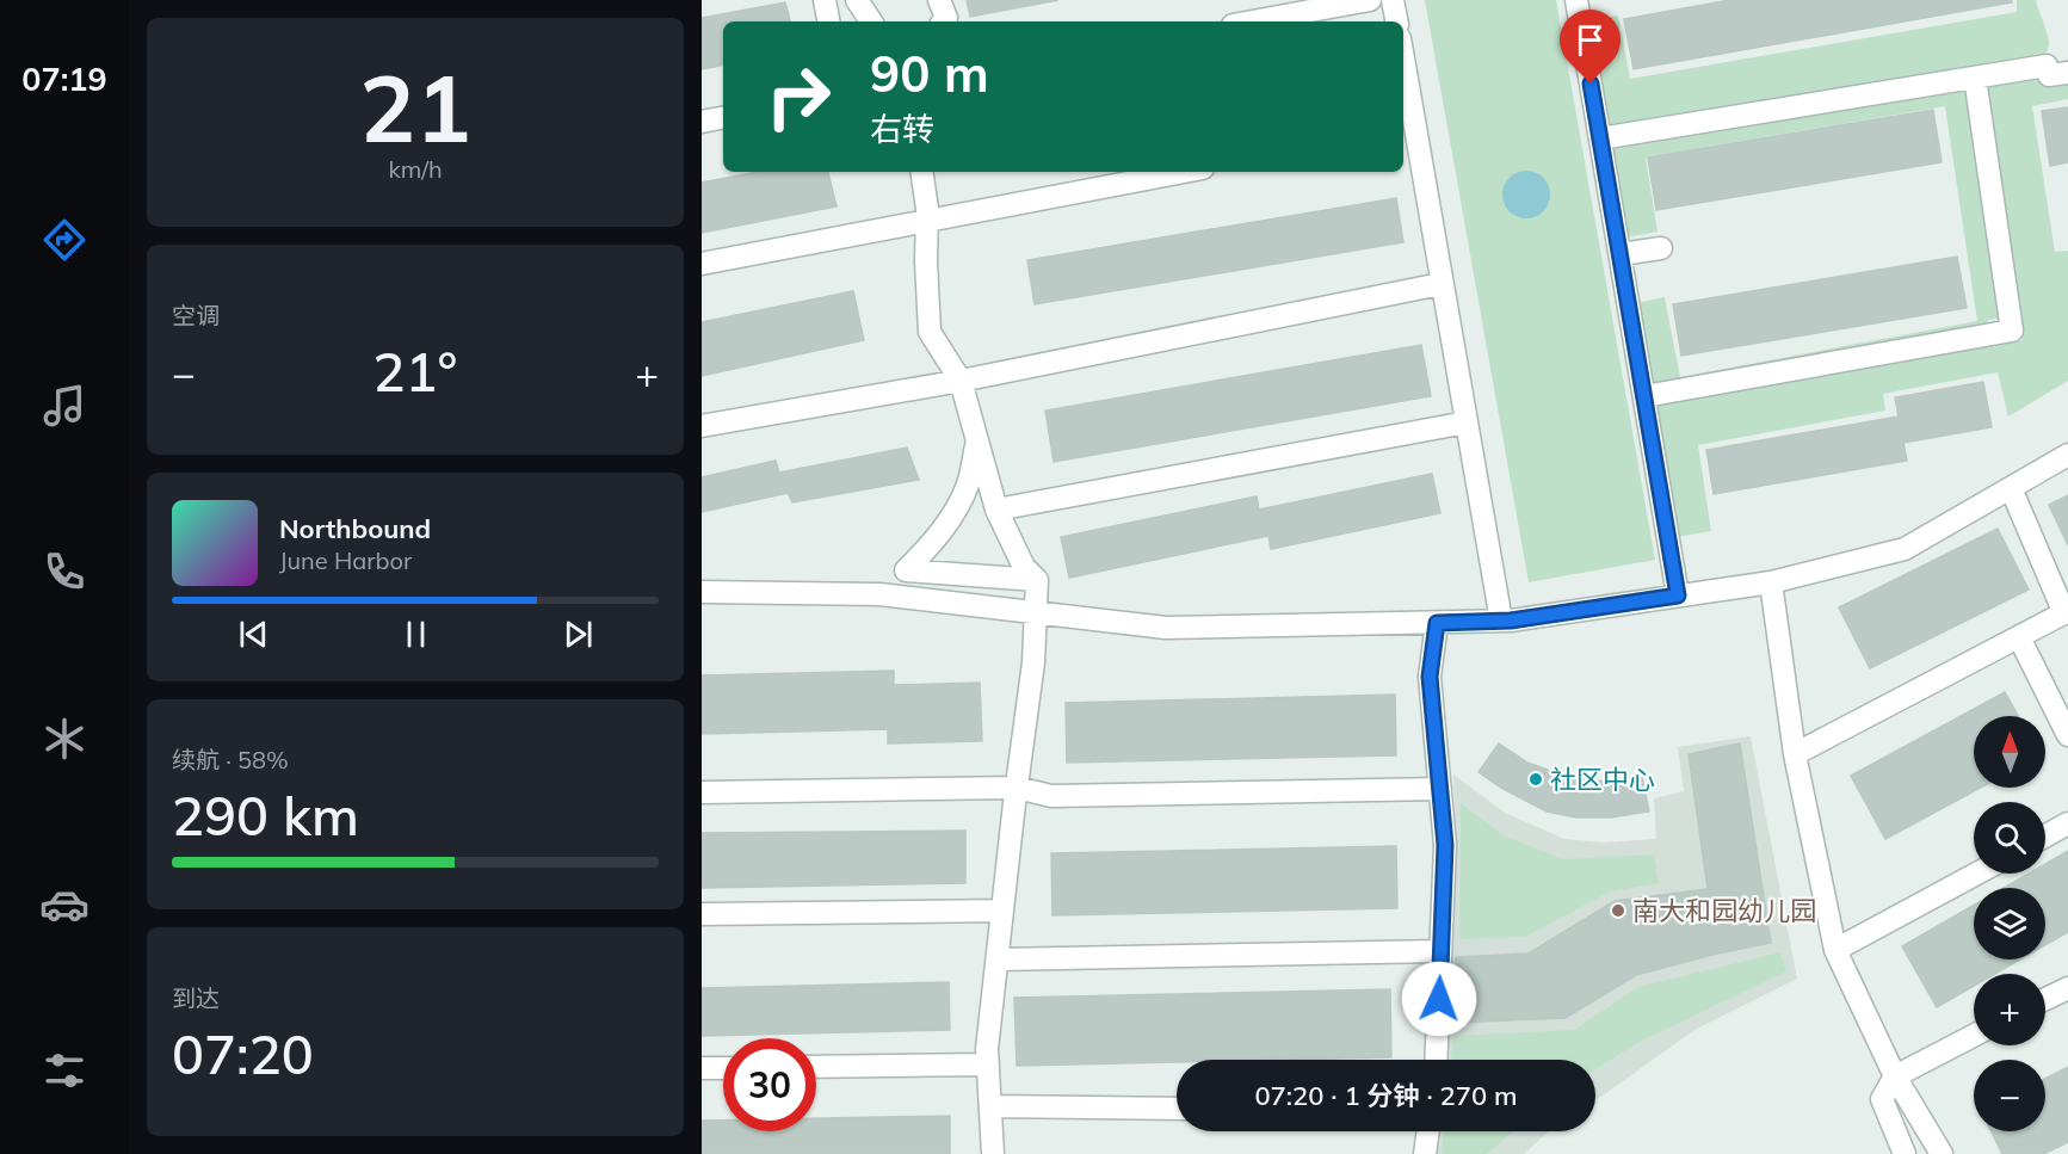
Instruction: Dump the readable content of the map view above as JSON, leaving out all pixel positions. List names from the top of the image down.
{
  "places": ["社区中心", "南大和园幼儿园"],
  "north": "top",
  "page": {
    "tabs": "07:19",
    "tile": [
      ["21", "km/h"],
      "空调",
      ["续航 · 58%", "290 km"],
      ["到达", "07:20"]
    ],
    "turn": ["90 m", "右转"],
    "heat": ["−", "21°", "+"],
    "song": ["Northbound", "June Harbor"],
    "map_buttons": ["+", "−"],
    "limit": "30",
    "trip": "07:20 · 1 分钟 · 270 m"
  }
}
